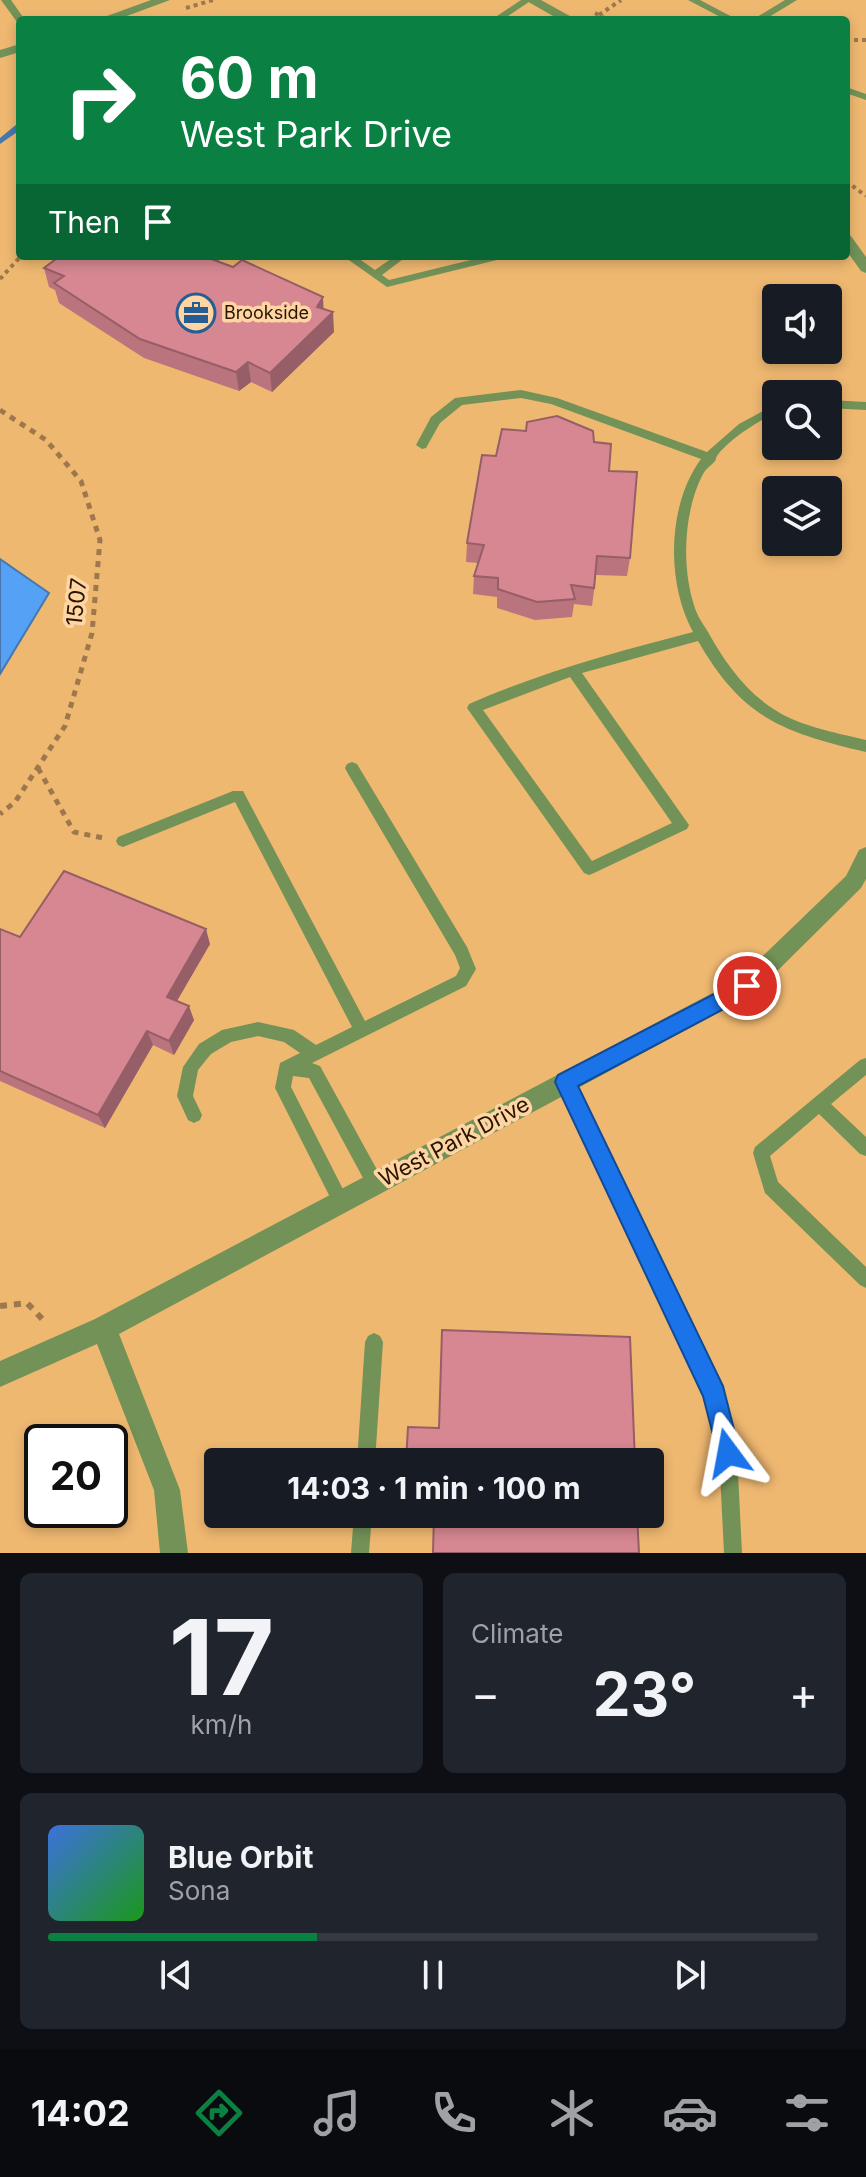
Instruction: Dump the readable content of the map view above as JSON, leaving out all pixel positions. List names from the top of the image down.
{
  "streets": {
    "street": ["West Park Drive"],
    "path": ["1507"]
  },
  "places": {
    "office": ["Brookside"]
  },
  "page": {
    "turn": ["60 m", "West Park Drive"],
    "then": "Then",
    "limit": "20",
    "trip": "14:03 · 1 min · 100 m",
    "tile": [
      ["17", "km/h"],
      "Climate"
    ],
    "heat": ["−", "23°", "+"],
    "song": ["Blue Orbit", "Sona"],
    "tabs": "14:02"
  }
}
